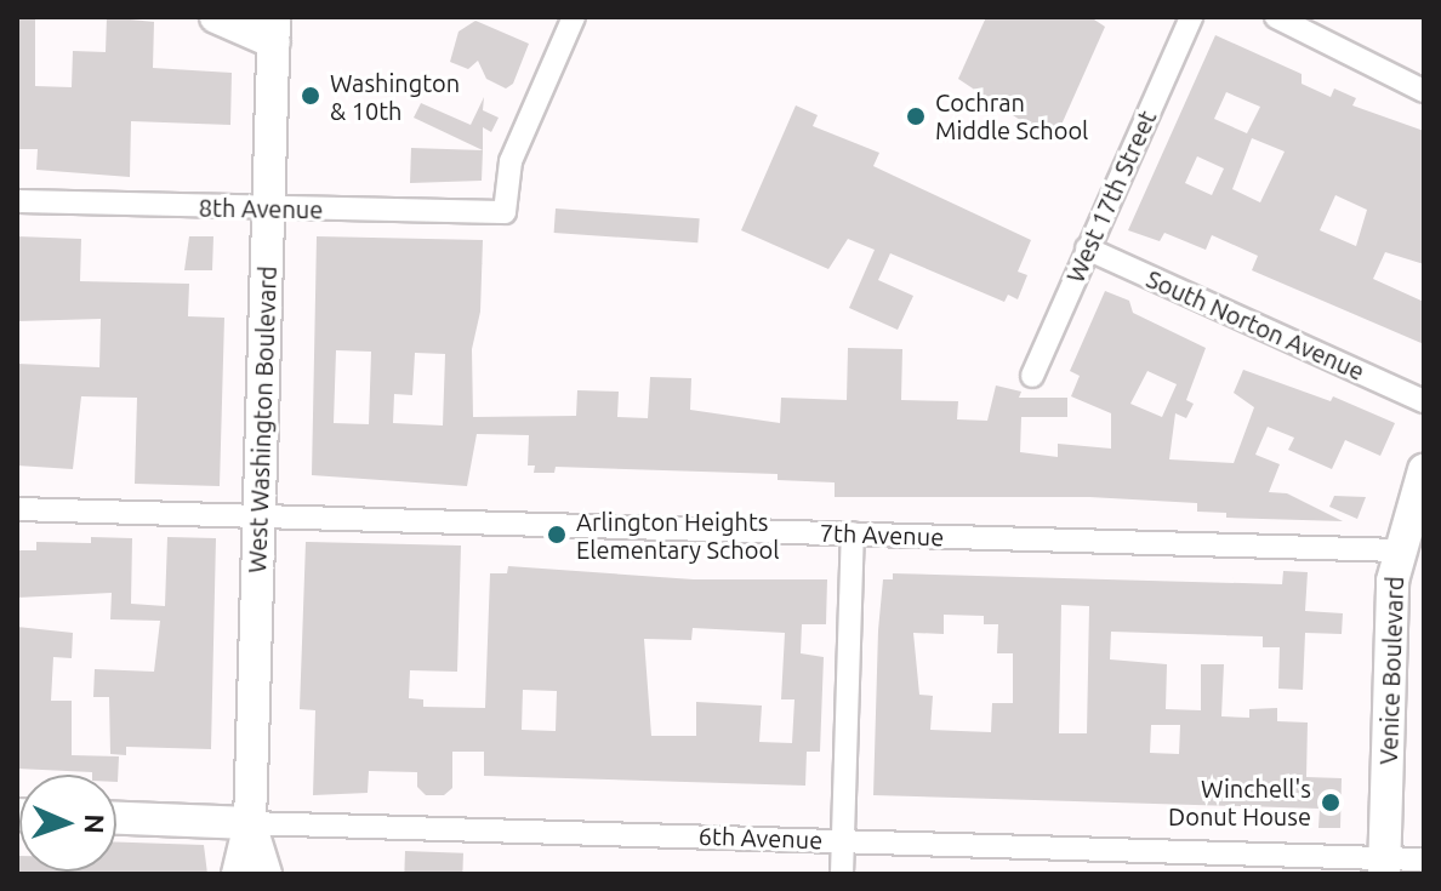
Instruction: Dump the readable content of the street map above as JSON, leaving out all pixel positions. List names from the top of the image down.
{
  "streets": {
    "main road": ["West Washington Boulevard", "Venice Boulevard", "6th Avenue"],
    "street": [
      "West 17th Street",
      "8th Avenue",
      "South Norton Avenue",
      "7th Avenue"
    ]
  },
  "crossings": [
    ["West 17th Street", "South Norton Avenue"],
    ["8th Avenue", "West Washington Boulevard"],
    ["West Washington Boulevard", "7th Avenue"],
    ["West Washington Boulevard", "6th Avenue"],
    ["7th Avenue", "Venice Boulevard"],
    ["Venice Boulevard", "6th Avenue"]
  ],
  "places": [
    "Washington & 10th",
    "Cochran Middle School",
    "Arlington Heights Elementary School",
    "Winchell's Donut House"
  ],
  "north": "right"
}
